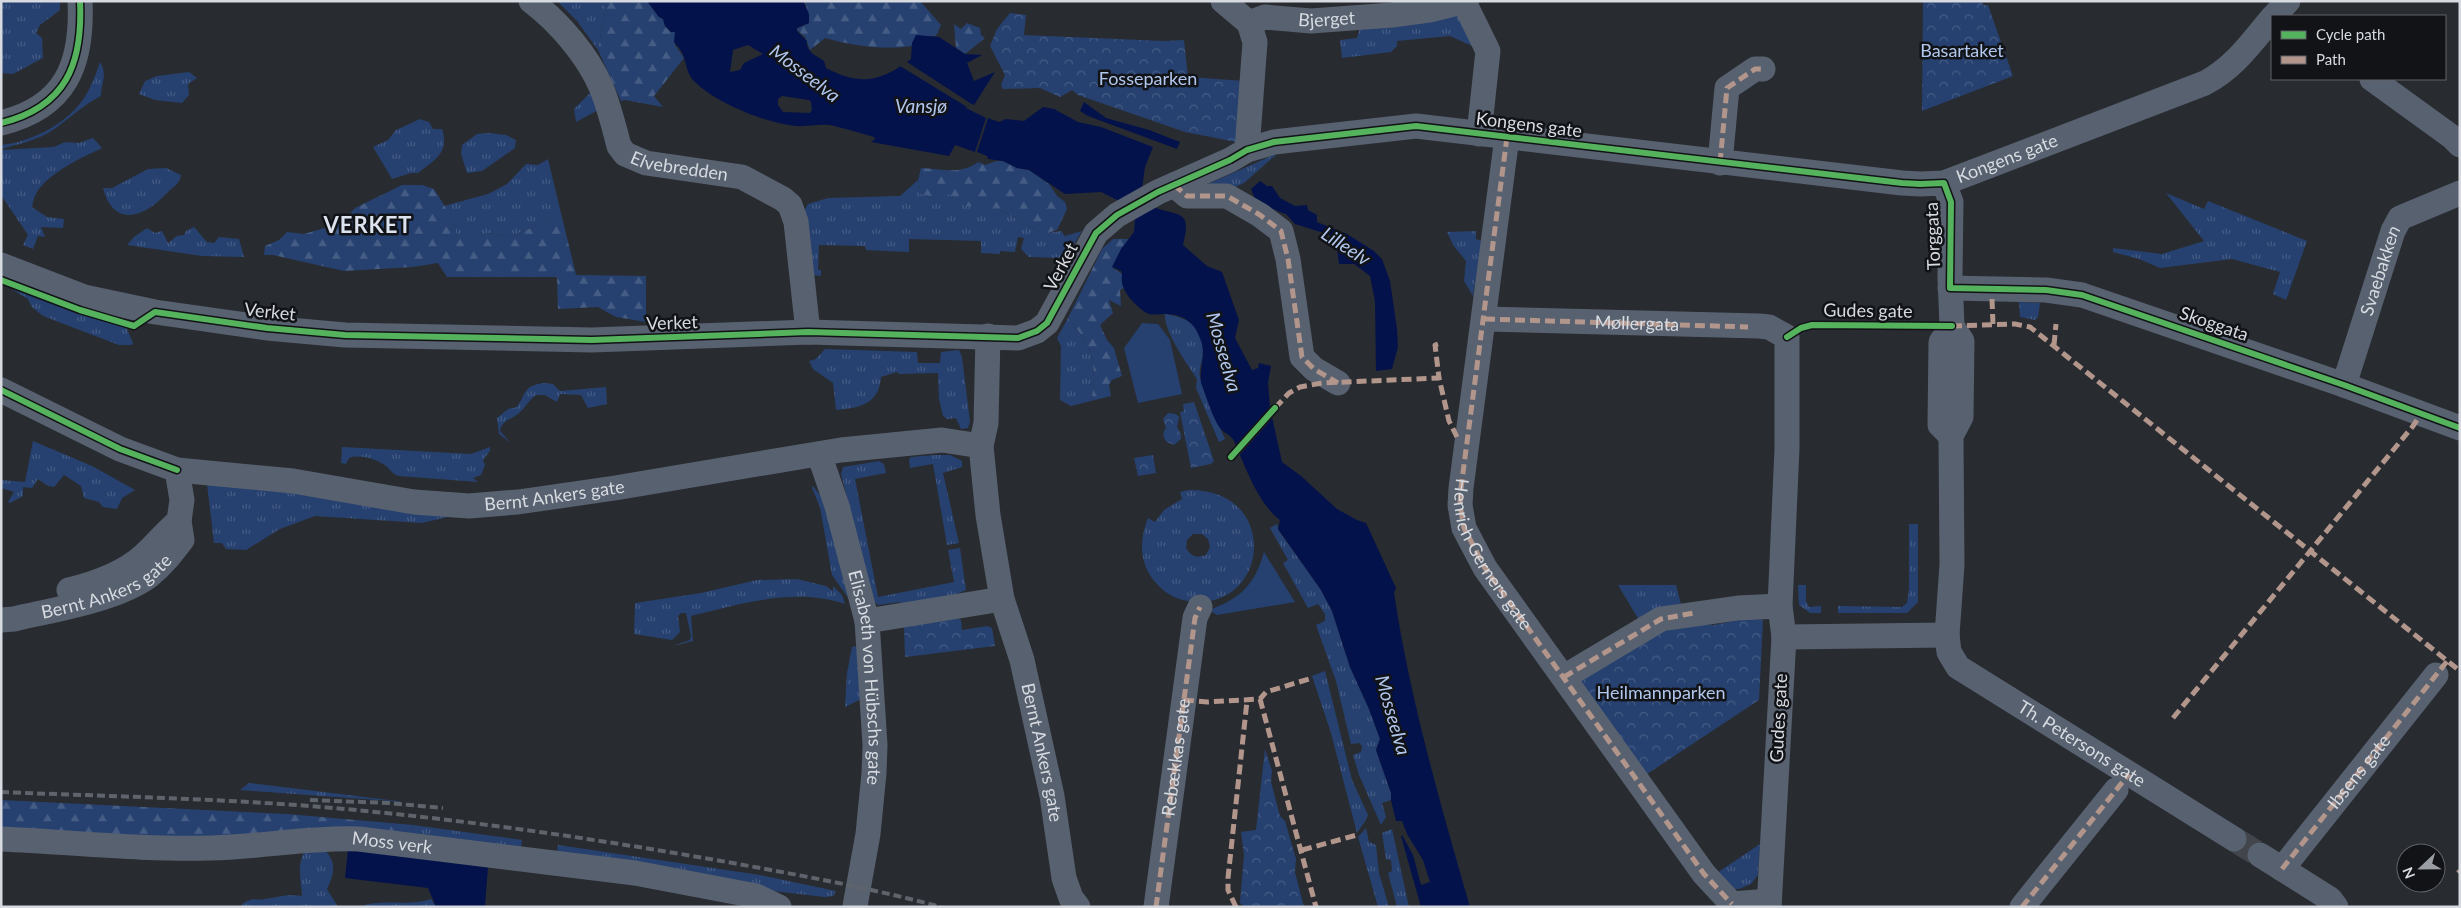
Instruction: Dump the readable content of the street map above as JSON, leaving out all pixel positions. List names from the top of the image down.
{
  "streets": {
    "street": [
      "Bjerget",
      "Kongens gate",
      "Elvebredden",
      "Torggata",
      "Verket",
      "Svaebakken",
      "Gudes gate",
      "Møllergata",
      "Skoggata",
      "Bernt Ankers gate",
      "Henrich Gerners gate",
      "Elisabeth von Hübschs gate",
      "Th. Petersons gate",
      "Rebækkas gate",
      "Ibsens gate",
      "Moss verk"
    ]
  },
  "crossings": [
    ["Bjerget", "Kongens gate"],
    ["Kongens gate", "Torggata"],
    ["Kongens gate", "Verket"],
    ["Kongens gate", "Henrich Gerners gate"],
    ["Elvebredden", "Verket"],
    ["Torggata", "Skoggata"],
    ["Torggata", "Th. Petersons gate"],
    ["Verket", "Bernt Ankers gate"],
    ["Svaebakken", "Skoggata"],
    ["Gudes gate", "Møllergata"],
    ["Gudes gate", "Henrich Gerners gate"],
    ["Møllergata", "Henrich Gerners gate"],
    ["Bernt Ankers gate", "Elisabeth von Hübschs gate"]
  ],
  "districts": ["VERKET"],
  "water": ["Mosseelva", "Vansjø", "Lilleelv"],
  "parks": ["Basartaket", "Fosseparken", "Heilmannparken"],
  "legend": ["Cycle path", "Path"],
  "north": "left"
}
